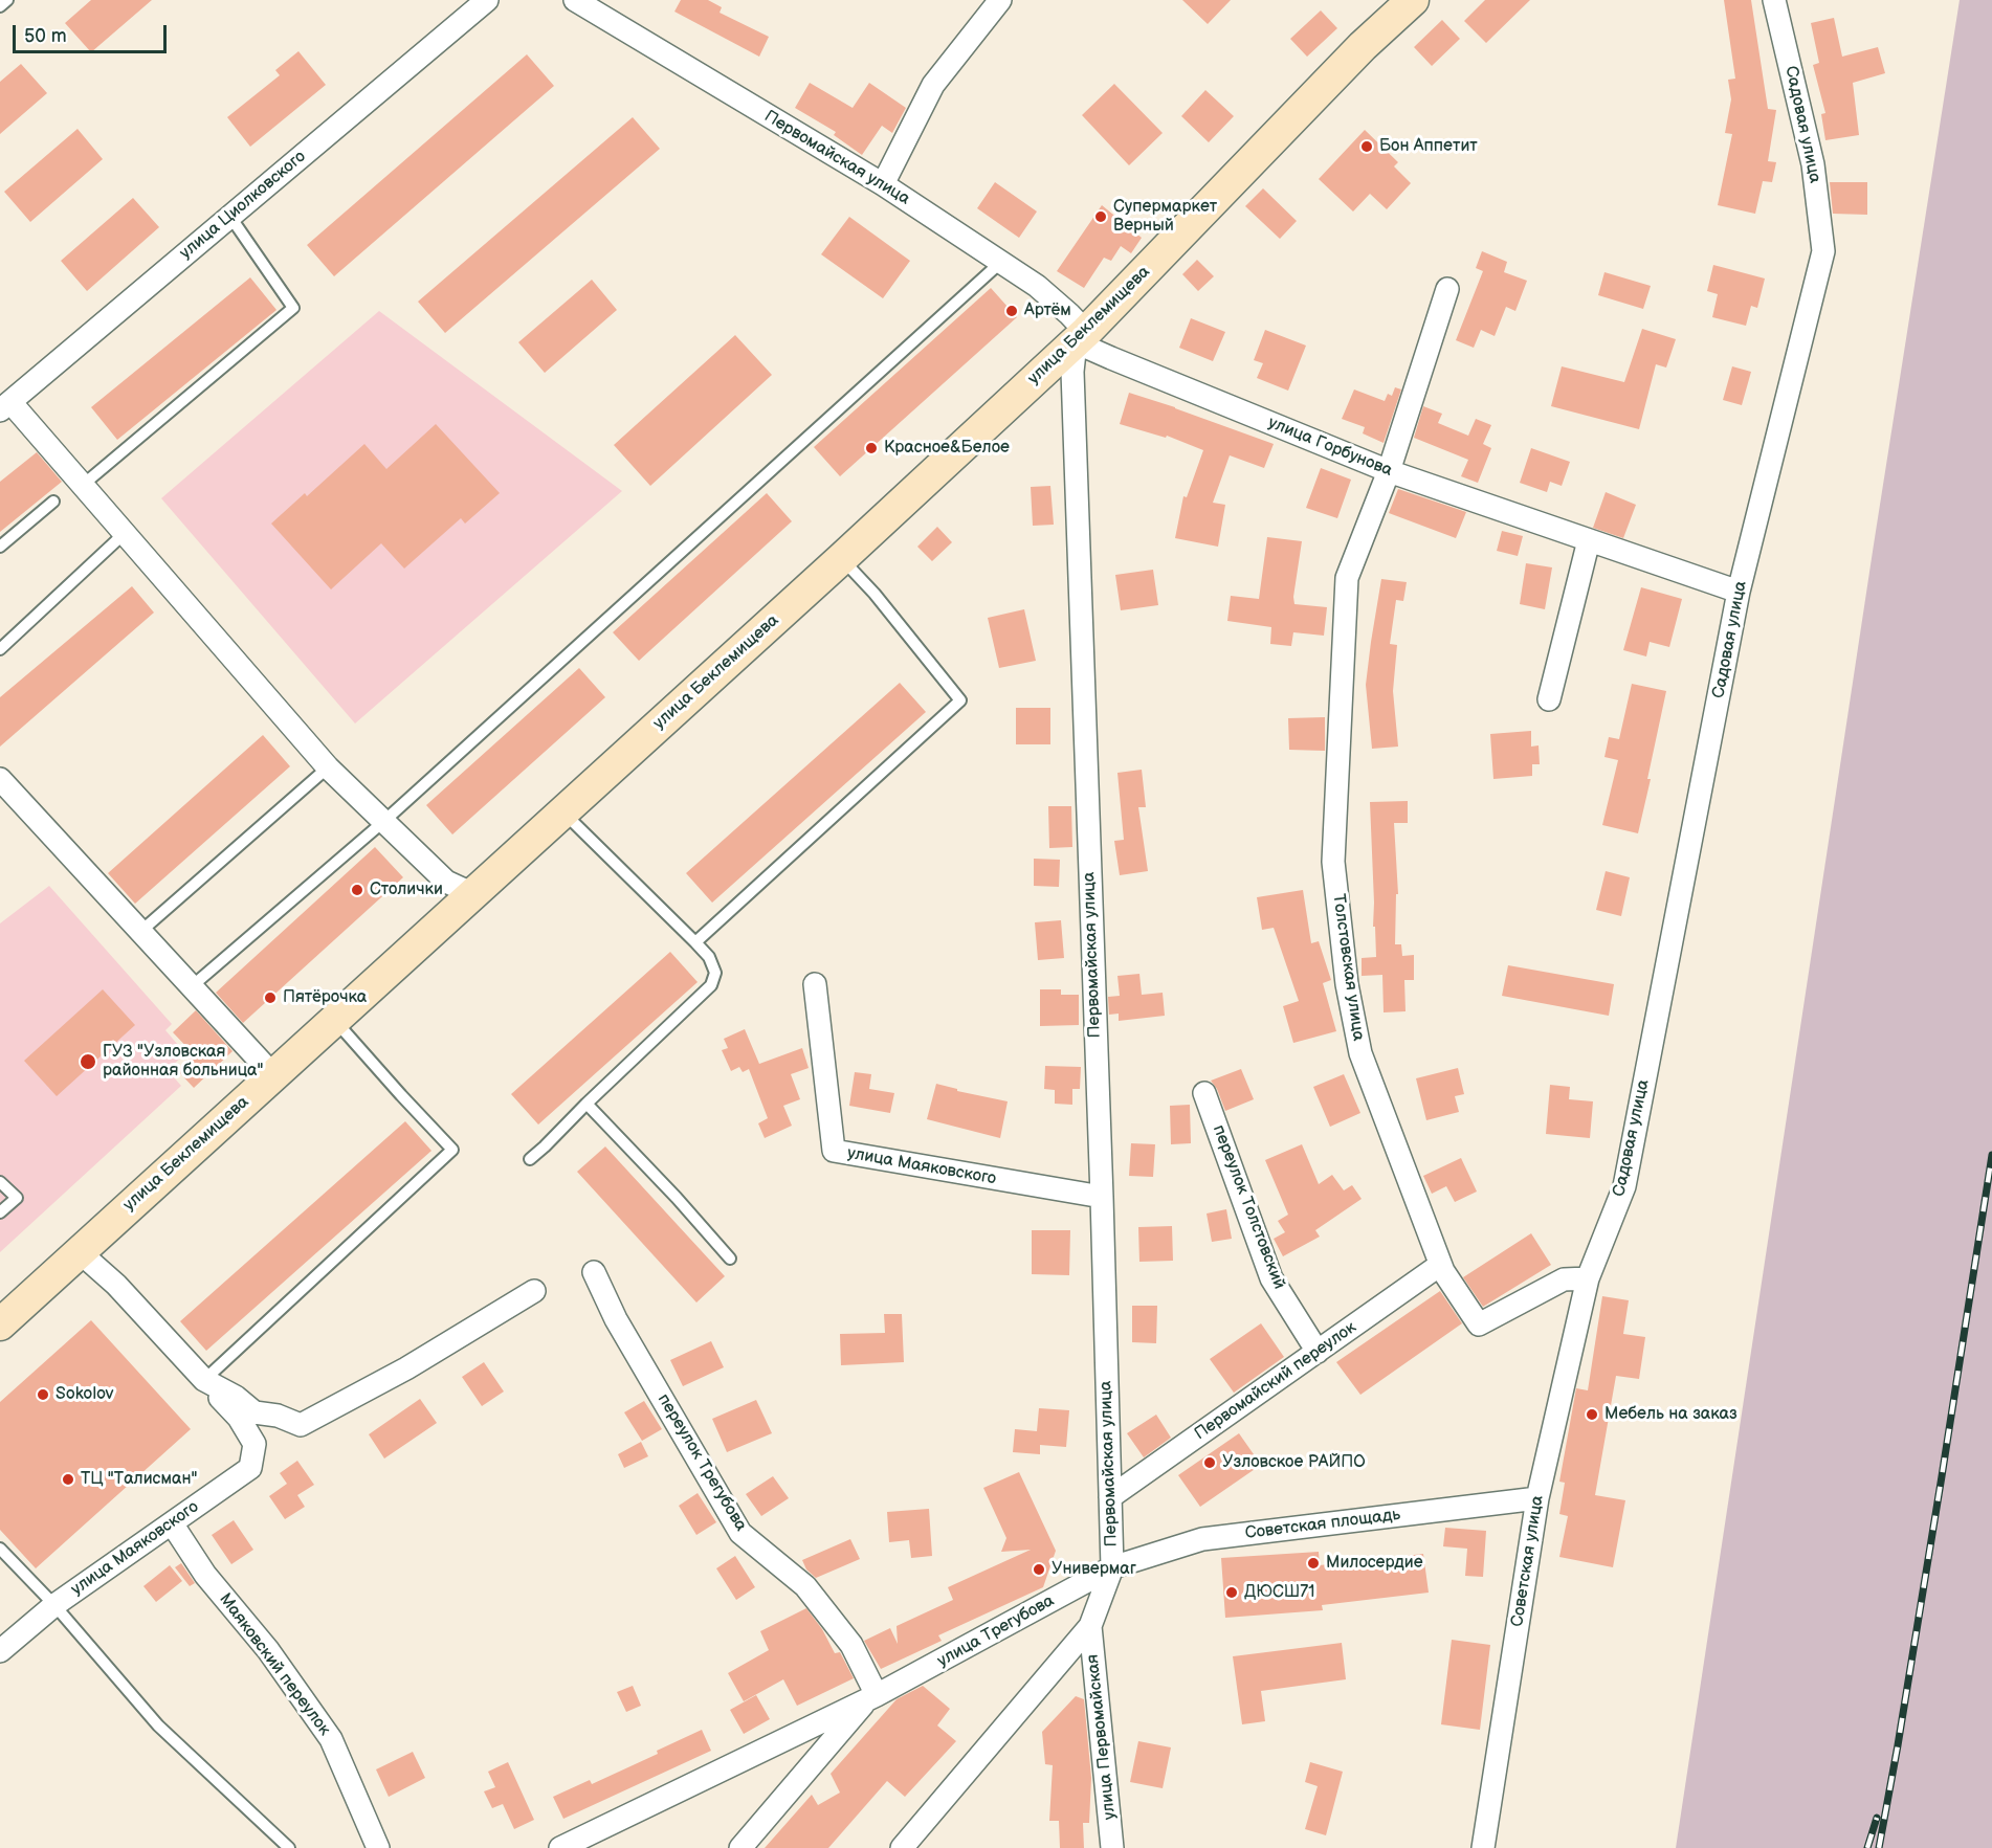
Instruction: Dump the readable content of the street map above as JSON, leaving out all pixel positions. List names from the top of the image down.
{
  "streets": {
    "main road": ["улица Беклемищева"],
    "street": [
      "Садовая улица",
      "Первомайская улица",
      "улица Циолковского",
      "улица Горбунова",
      "Толстовская улица",
      "улица Маяковского",
      "переулок Толстовский",
      "Первомайский переулок",
      "переулок Трегубова",
      "Советская площадь",
      "Советская улица",
      "улица Трегубова",
      "Маяковский переулок",
      "улица Первомайская"
    ]
  },
  "crossings": [
    ["Садовая улица", "улица Горбунова"],
    ["Садовая улица", "Толстовская улица"],
    ["Садовая улица", "Советская улица"],
    ["Первомайская улица", "улица Беклемищева"],
    ["Первомайская улица", "улица Горбунова"],
    ["Первомайская улица", "улица Маяковского"],
    ["Первомайская улица", "Первомайский переулок"],
    ["Первомайская улица", "Советская площадь"],
    ["Первомайская улица", "улица Трегубова"],
    ["улица Беклемищева", "улица Горбунова"],
    ["улица Беклемищева", "улица Маяковского"],
    ["улица Горбунова", "Толстовская улица"],
    ["Толстовская улица", "Первомайский переулок"],
    ["Толстовская улица", "Советская улица"],
    ["улица Маяковского", "Маяковский переулок"],
    ["переулок Толстовский", "Первомайский переулок"],
    ["переулок Трегубова", "улица Трегубова"],
    ["Советская площадь", "Советская улица"],
    ["Советская площадь", "улица Трегубова"]
  ],
  "places": [
    "Бон Аппетит",
    "Супермаркет Верный",
    "Артём",
    "Красное&Белое",
    "Столички",
    "Пятёрочка",
    "ГУЗ \"Узловская районная больница\"",
    "Sokolov",
    "Мебель на заказ",
    "Узловское РАЙПО",
    "ТЦ \"Талисман\"",
    "Милосердие",
    "Универмаг",
    "ДЮСШ71"
  ],
  "scale_bar": "50 m"
}
